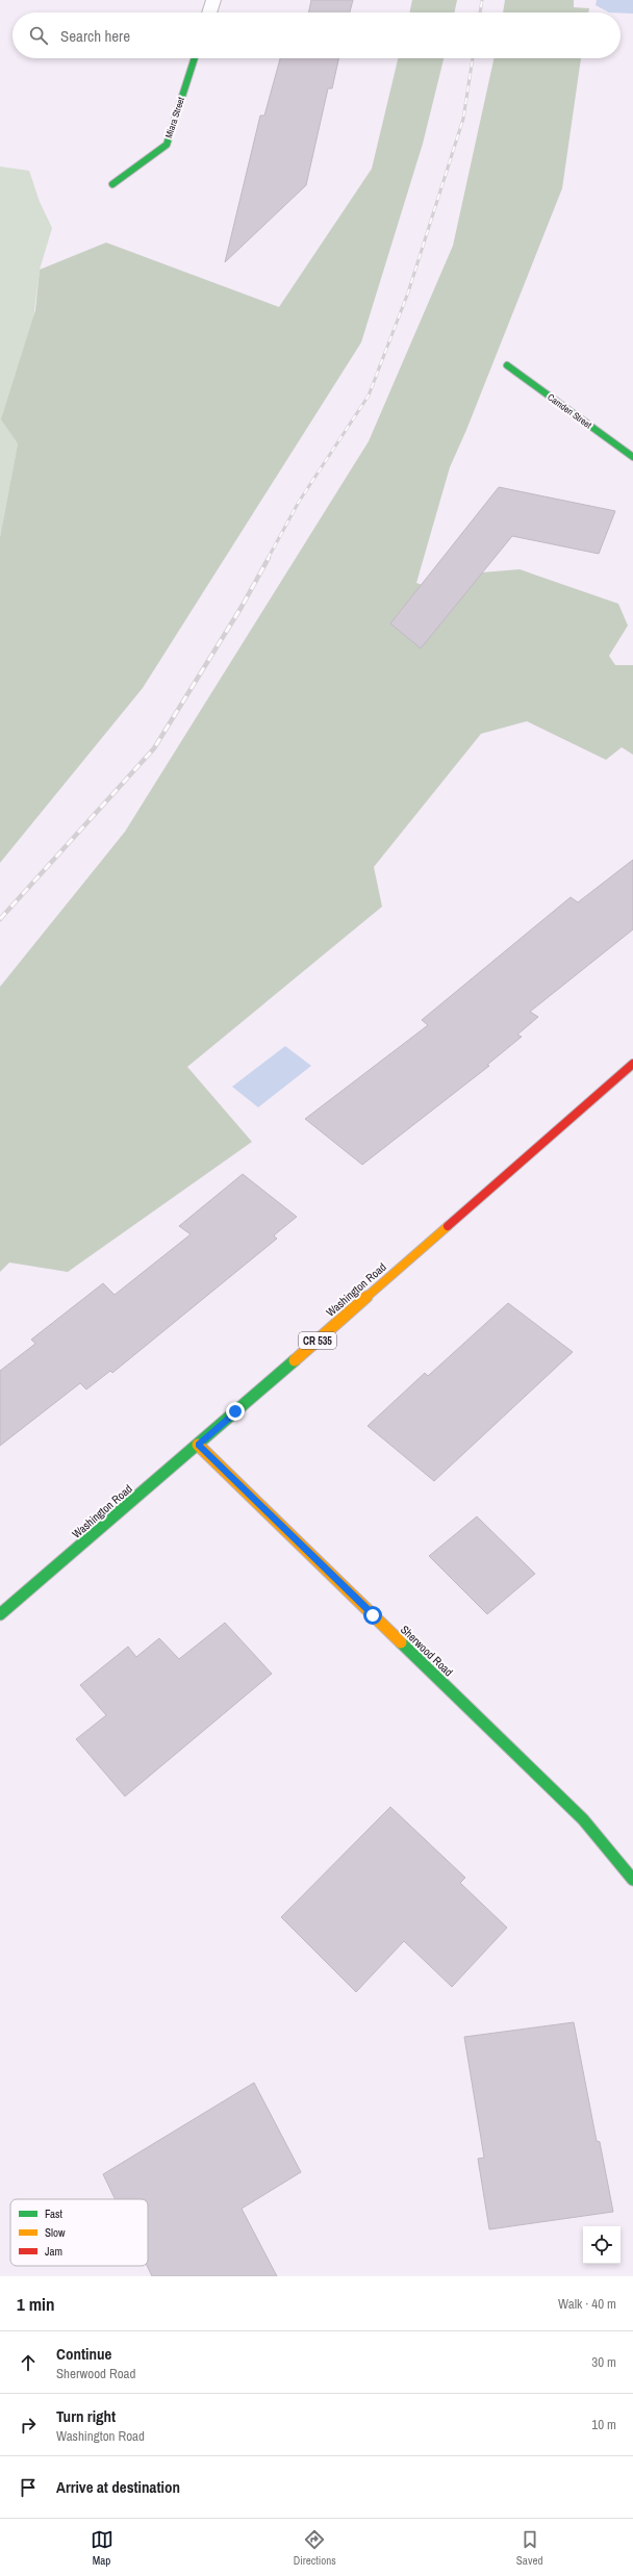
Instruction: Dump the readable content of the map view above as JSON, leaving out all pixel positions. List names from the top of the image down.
{
  "streets": {
    "street": [
      "Miara Street",
      "Camden Street",
      "Washington Road",
      "CR 535",
      "Sherwood Road"
    ]
  },
  "crossings": [
    ["Washington Road", "Sherwood Road"]
  ],
  "legend": ["Fast", "Slow", "Jam"],
  "page": {
    "search": "Search here",
    "heading": ["1 min", "Walk · 40 m"],
    "list": [
      ["Continue", "Sherwood Road", "30 m"],
      ["Turn right", "Washington Road", "10 m"],
      "Arrive at destination"
    ],
    "nav": ["Map", "Directions", "Saved"]
  }
}
